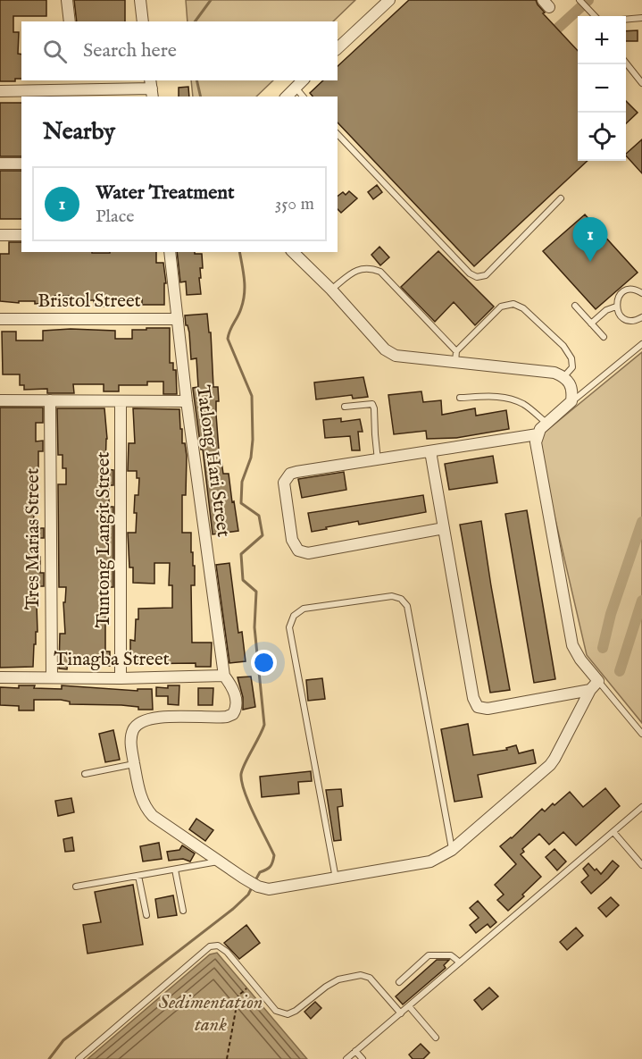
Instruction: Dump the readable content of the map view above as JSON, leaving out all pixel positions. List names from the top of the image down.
{
  "streets": {
    "street": [
      "Bristol Street",
      "Tatlong Hari Street",
      "Tres Marias Street",
      "Tuntong Langit Street",
      "Tinagba Street"
    ]
  },
  "crossings": [
    ["Bristol Street", "Tatlong Hari Street"],
    ["Tatlong Hari Street", "Tinagba Street"],
    ["Tres Marias Street", "Tinagba Street"],
    ["Tuntong Langit Street", "Tinagba Street"]
  ],
  "water": ["Sedimentation tank"],
  "page": {
    "map_buttons": ["+", "−"],
    "search": "Search here",
    "heading": "Nearby",
    "list": [
      {
        "mark": "1",
        "name": "Water Treatment",
        "note": "Place",
        "value": "350 m"
      }
    ],
    "pins": "1"
  }
}
